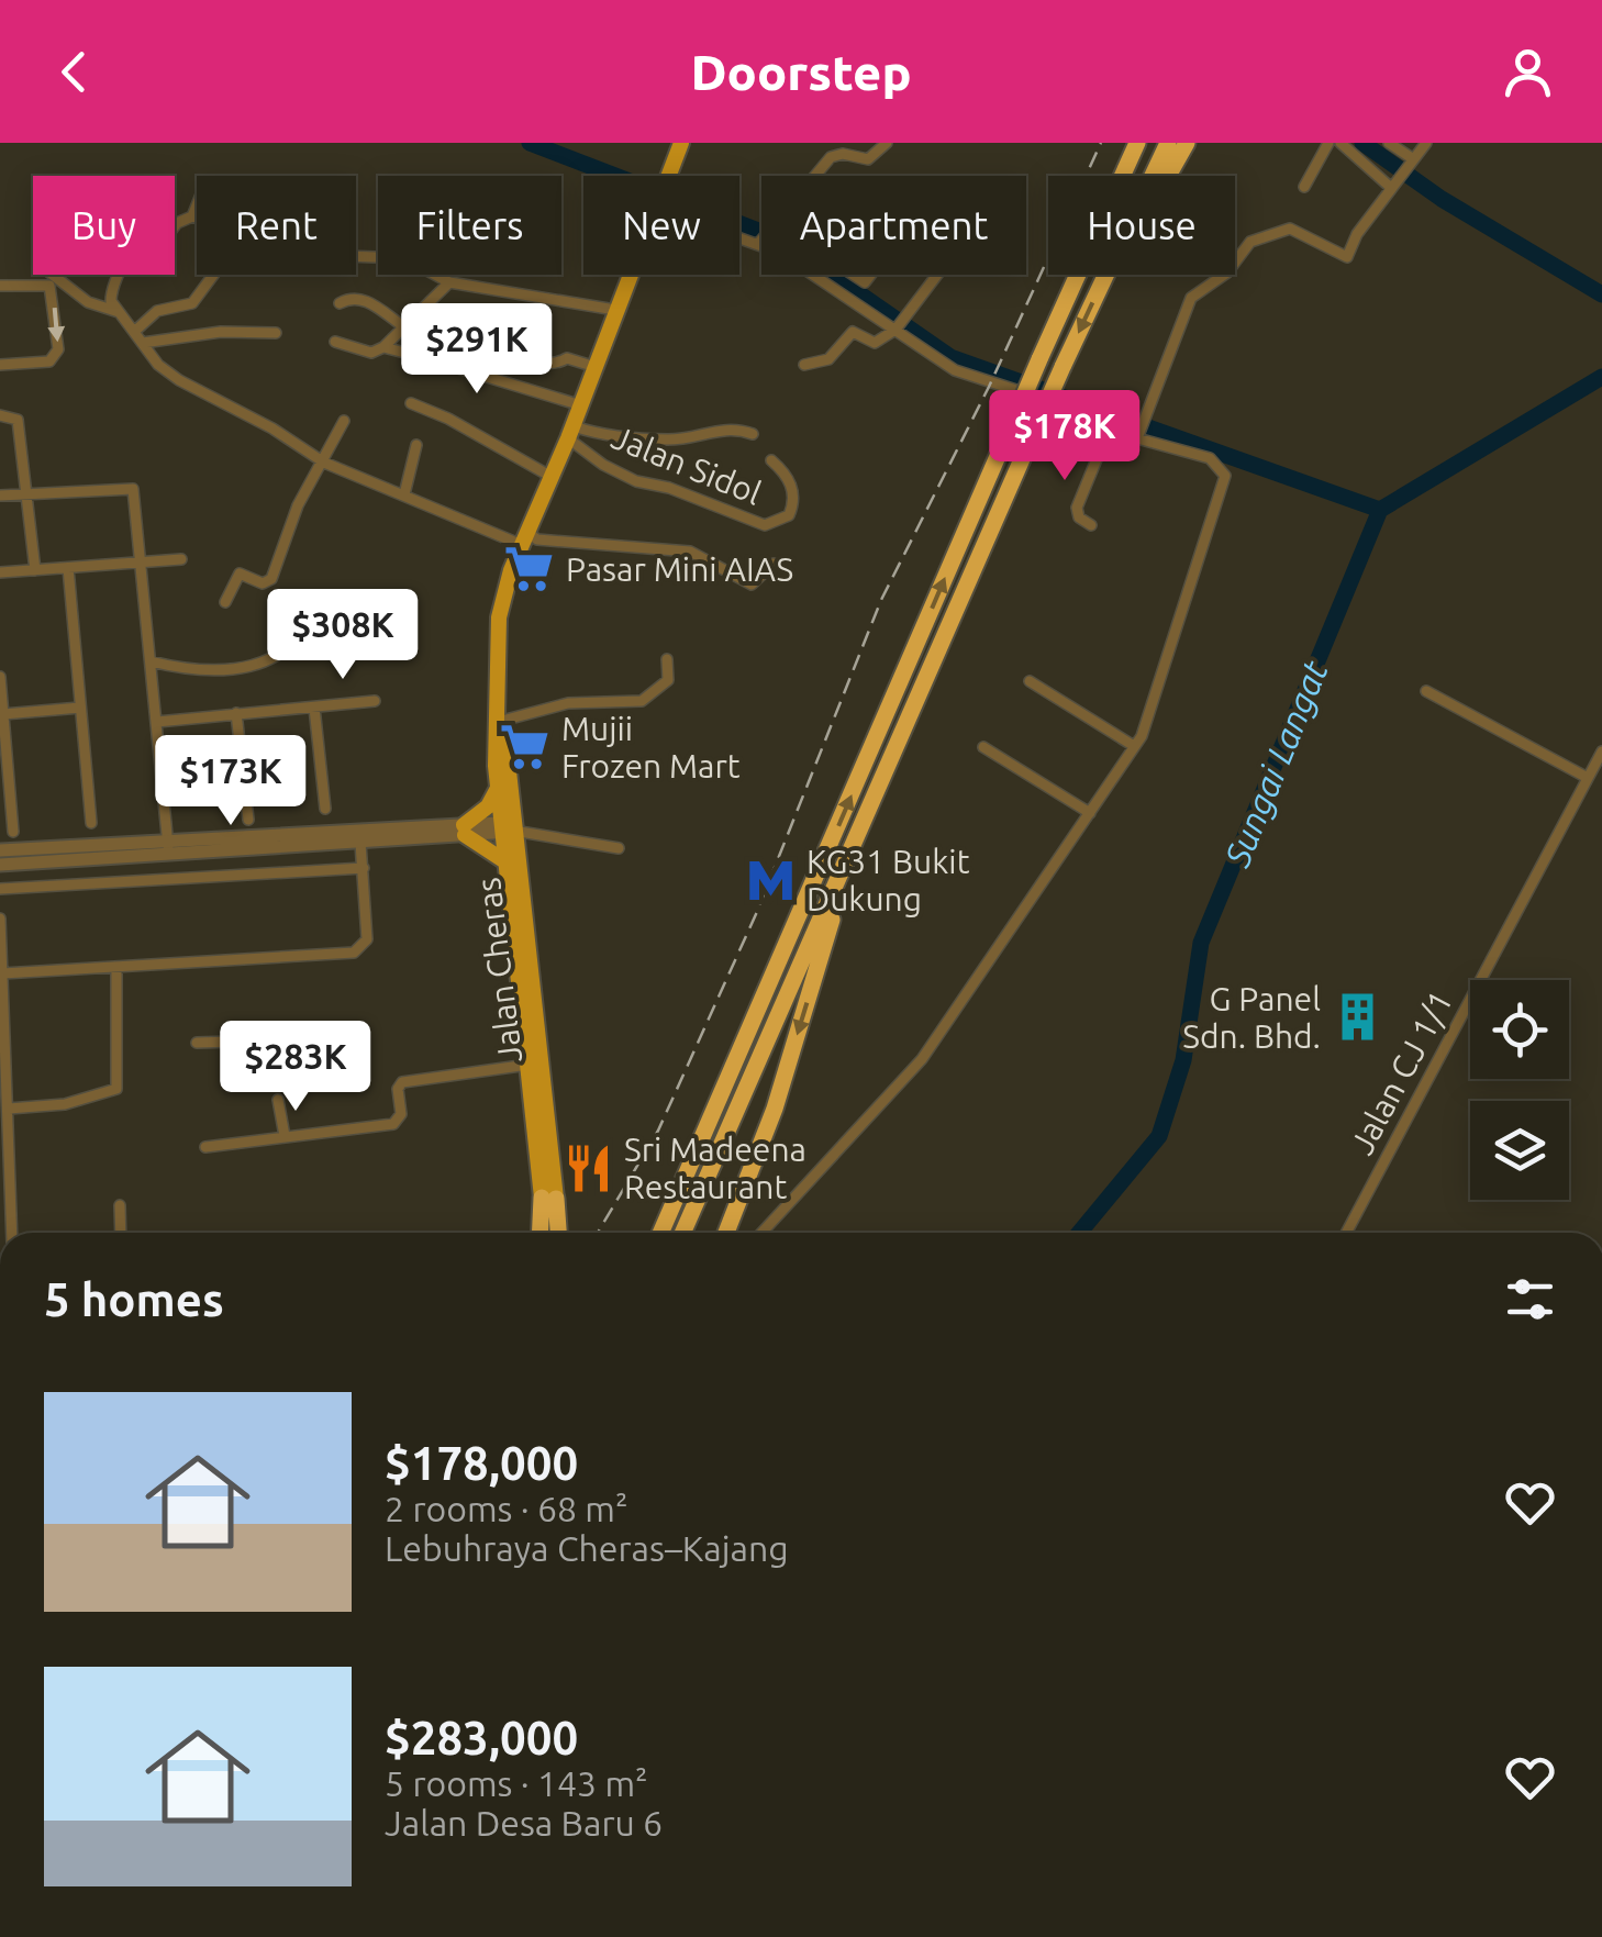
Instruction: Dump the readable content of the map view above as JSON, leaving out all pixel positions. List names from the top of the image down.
{
  "streets": {
    "main road": ["Jalan Cheras"],
    "street": ["Jalan Sidol", "Jalan CJ 1/1"]
  },
  "crossings": [
    ["Jalan Sidol", "Jalan Cheras"]
  ],
  "water": ["Sungai Langat"],
  "places": {
    "supermarket": ["Pasar Mini AIAS", "Mujii Frozen Mart"],
    "metro station": ["KG31 Bukit Dukung"],
    "building": ["G Panel Sdn. Bhd."],
    "restaurant": ["Sri Madeena Restaurant"]
  },
  "page": {
    "header": "Doorstep",
    "chip": [
      "Buy",
      "Rent",
      "Filters",
      "New",
      "Apartment",
      "House"
    ],
    "price": [
      "$291K",
      "$178K",
      "$308K",
      "$173K",
      "$283K"
    ],
    "heading": "5 homes",
    "list": [
      {
        "name": "$178,000",
        "note": "2 rooms · 68 m² · Lebuhraya Cheras–Kajang"
      },
      {
        "name": "$283,000",
        "note": "5 rooms · 143 m² · Jalan Desa Baru 6"
      }
    ]
  }
}
